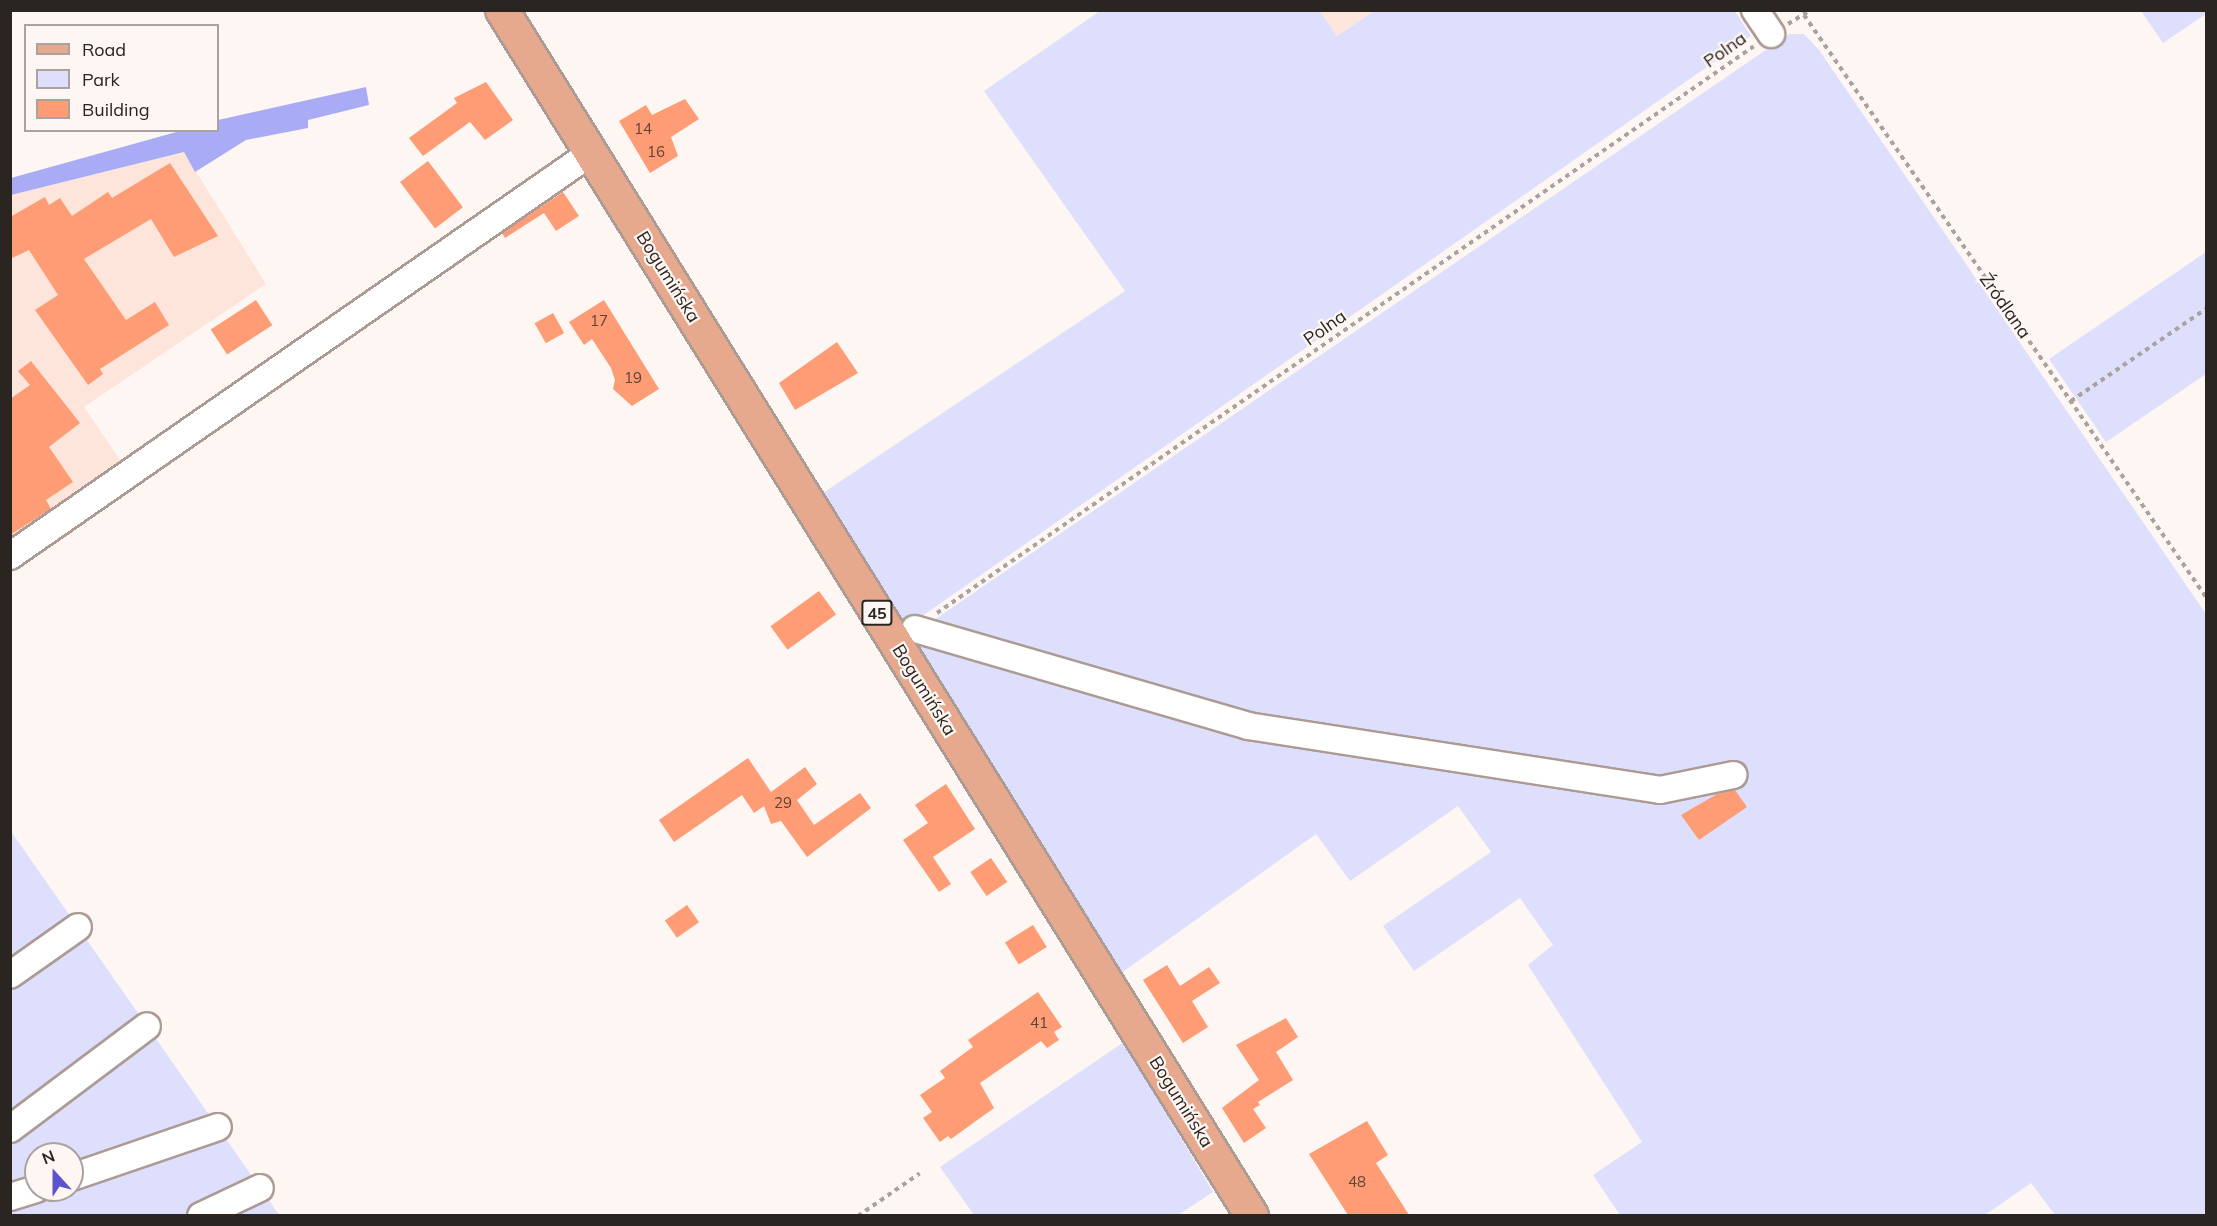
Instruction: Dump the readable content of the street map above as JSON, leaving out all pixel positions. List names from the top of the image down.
{
  "streets": {
    "main road": ["Bogumińska", "45"],
    "path": ["Polna", "Źródlana"]
  },
  "house_numbers": [
    "14",
    "16",
    "17",
    "19",
    "29",
    "41",
    "48"
  ],
  "legend": ["Road", "Park", "Building"],
  "north": "top"
}
